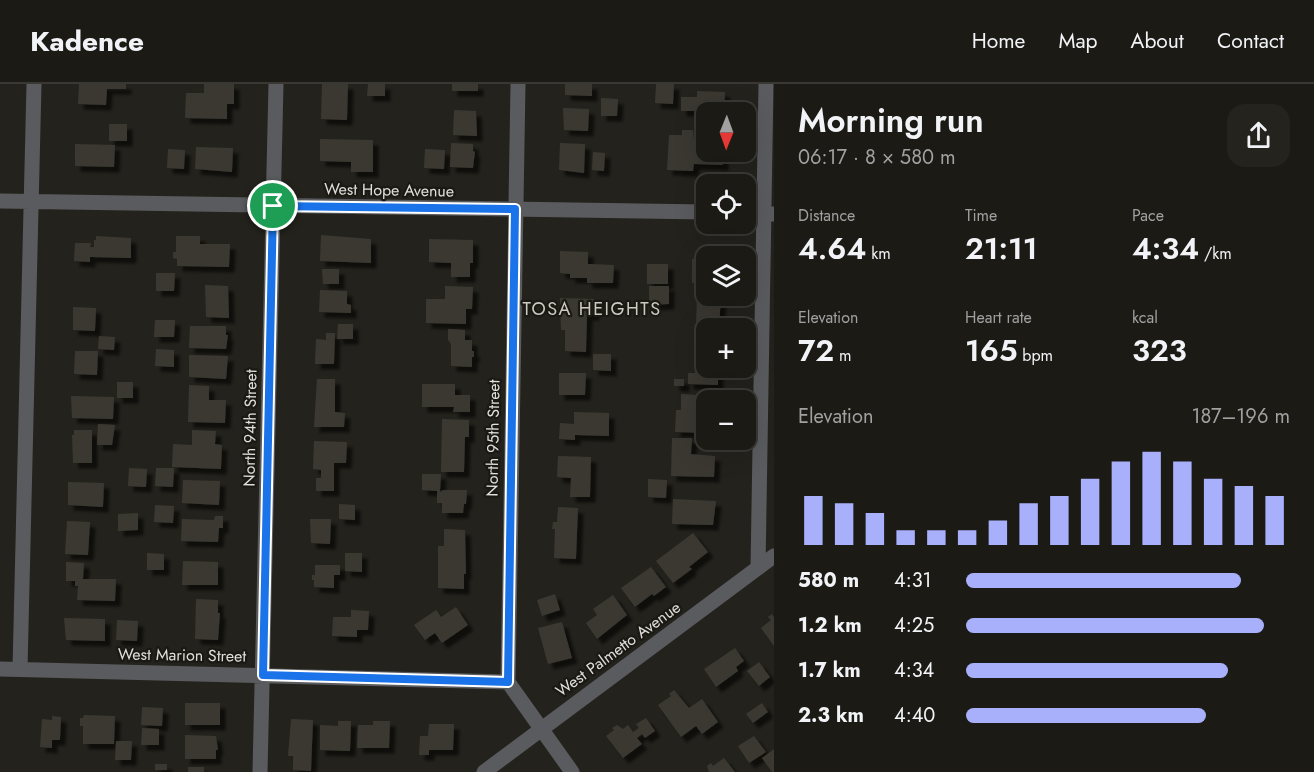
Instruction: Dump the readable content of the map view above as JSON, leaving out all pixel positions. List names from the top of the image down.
{
  "streets": {
    "street": [
      "West Hope Avenue",
      "North 94th Street",
      "North 95th Street",
      "West Palmetto Avenue",
      "West Marion Street"
    ]
  },
  "crossings": [
    ["West Hope Avenue", "North 94th Street"],
    ["West Hope Avenue", "North 95th Street"],
    ["North 94th Street", "West Marion Street"],
    ["North 95th Street", "West Marion Street"]
  ],
  "districts": ["TOSA HEIGHTS"],
  "north": "bottom",
  "page": {
    "header": "Kadence",
    "nav": [
      "Home",
      "Map",
      "About",
      "Contact"
    ],
    "heading": ["Morning run", "06:17 · 8 × 580 m"],
    "map_buttons": ["+", "−"],
    "stats": [
      ["Distance", "4.64 km"],
      ["Time", "21:11"],
      ["Pace", "4:34 /km"],
      ["Elevation", "72 m"],
      ["Heart rate", "165 bpm"],
      ["kcal", "323"]
    ],
    "chart": ["Elevation", "187–196 m"],
    "list": [
      {
        "name": "580 m",
        "note": "4:31"
      },
      {
        "name": "1.2 km",
        "note": "4:25"
      },
      {
        "name": "1.7 km",
        "note": "4:34"
      },
      {
        "name": "2.3 km",
        "note": "4:40"
      }
    ]
  }
}
